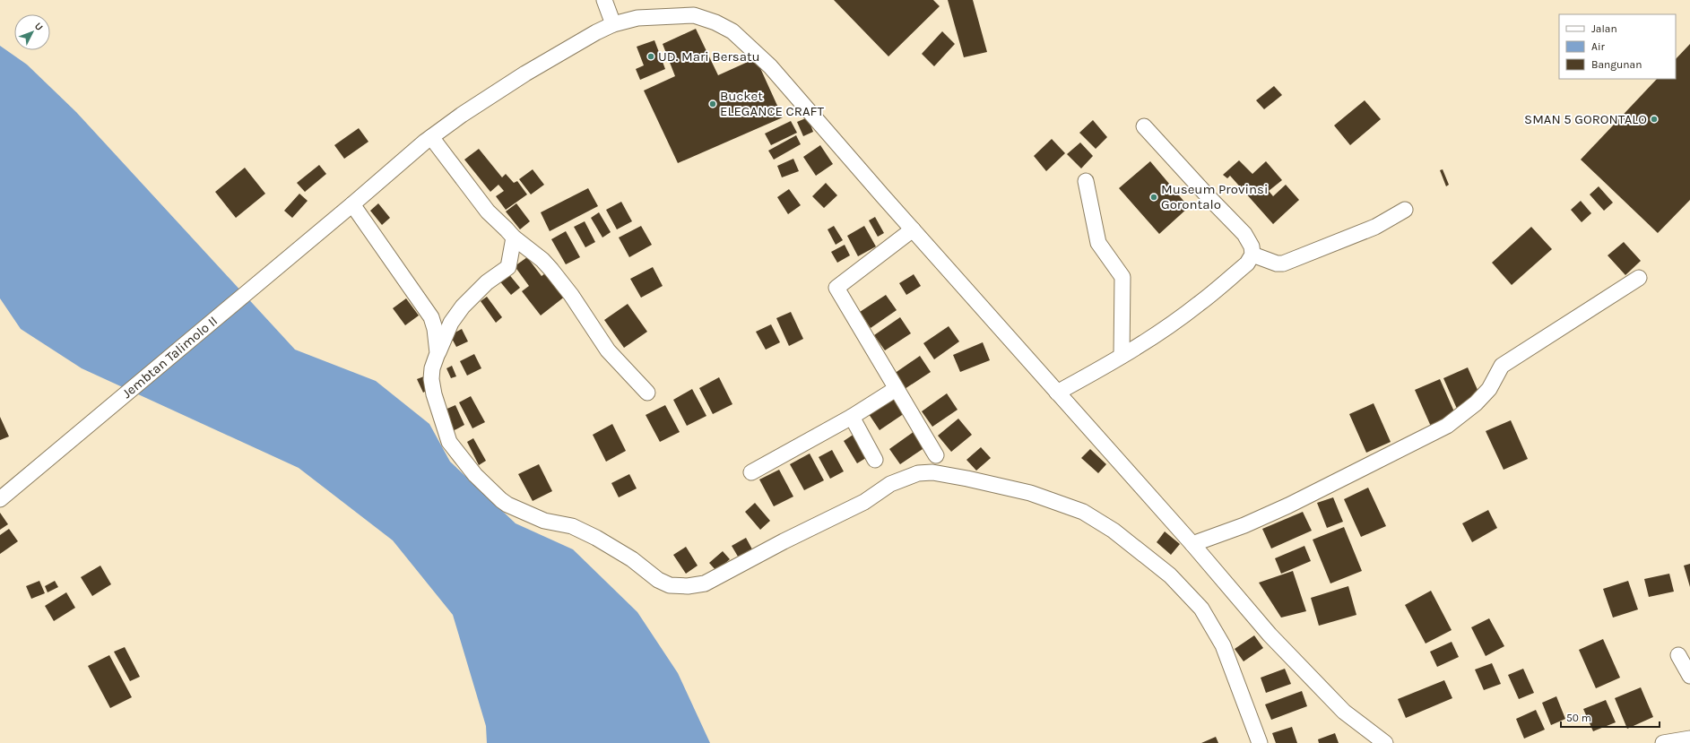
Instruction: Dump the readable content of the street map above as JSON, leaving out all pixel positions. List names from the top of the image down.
{
  "streets": {
    "street": ["Jembtan Talimolo II"]
  },
  "places": [
    "UD. Mari Bersatu",
    "Bucket ELEGANCE CRAFT",
    "SMAN 5 GORONTALO",
    "Museum Provinsi Gorontalo"
  ],
  "legend": ["Jalan", "Air", "Bangunan"],
  "scale_bar": "50 m",
  "north": "top right"
}
